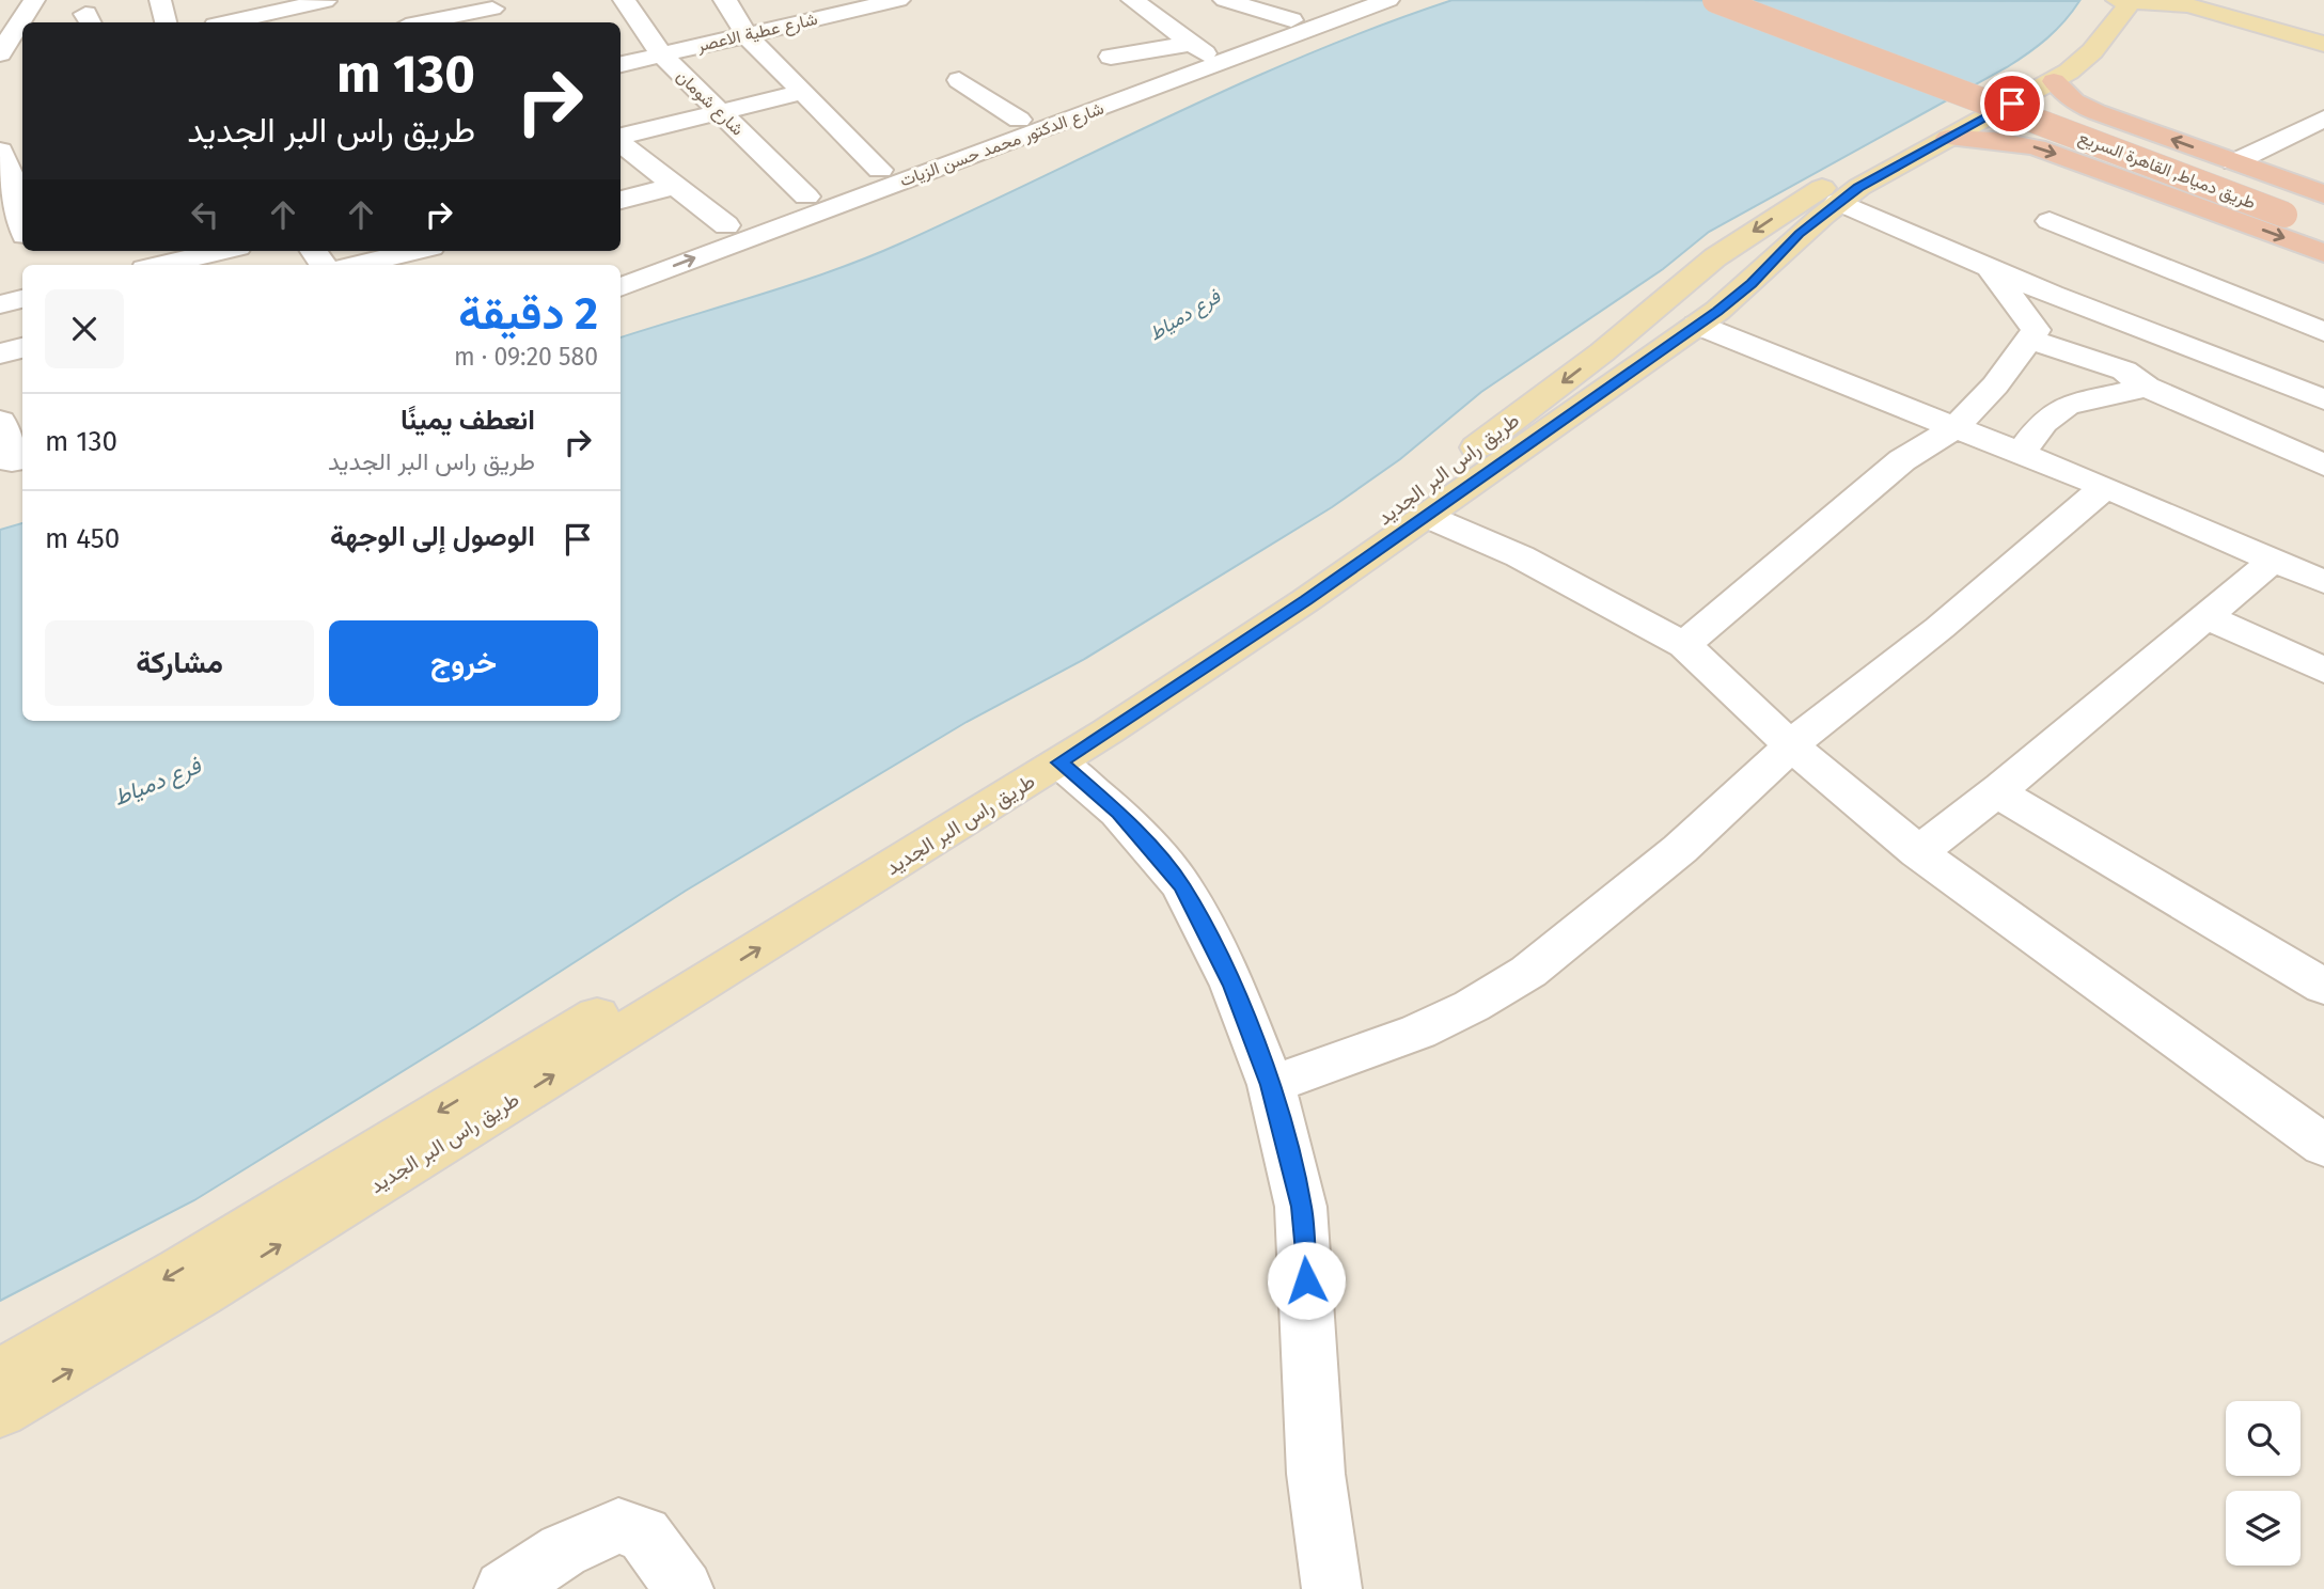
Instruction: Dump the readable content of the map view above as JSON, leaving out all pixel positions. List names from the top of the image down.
{
  "streets": {
    "highway": ["طريق دمياط, القاهرة السريع"],
    "main road": ["طريق راس البر الجديد"],
    "street": ["شارع عطية الاعصر", "شارع شومان", "شارع الدكتور محمد حسن الزيات"]
  },
  "crossings": [
    ["شارع عطية الاعصر", "شارع شومان"],
    ["شارع شومان", "شارع الدكتور محمد حسن الزيات"]
  ],
  "water": ["فرع دمياط"],
  "page": {
    "turn": ["130 m", "طريق راس البر الجديد"],
    "heading": ["2 دقيقة", "580 m · 09:20"],
    "list": [
      {
        "name": "انعطف يمينًا",
        "note": "طريق راس البر الجديد",
        "value": "130 m"
      },
      {
        "name": "الوصول إلى الوجهة",
        "value": "450 m"
      }
    ],
    "buttons": ["خروج", "مشاركة"]
  }
}
